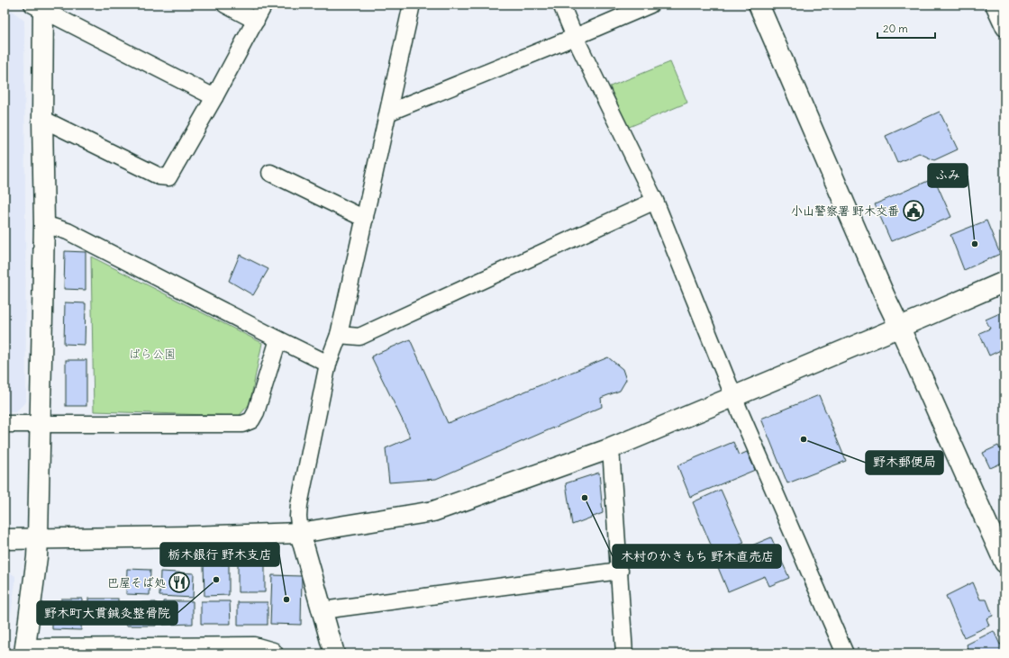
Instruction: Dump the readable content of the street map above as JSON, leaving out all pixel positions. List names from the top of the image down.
{
  "parks": ["ばら公園"],
  "places": {
    "public building": ["小山警察署 野木交番"],
    "other": [
      "ふみ",
      "野木郵便局",
      "木村のかきもち 野木直売店",
      "野木町大貫鍼灸整骨院",
      "栃木銀行 野木支店"
    ],
    "restaurant": ["巴屋そば処"]
  },
  "scale_bar": "20 m"
}
